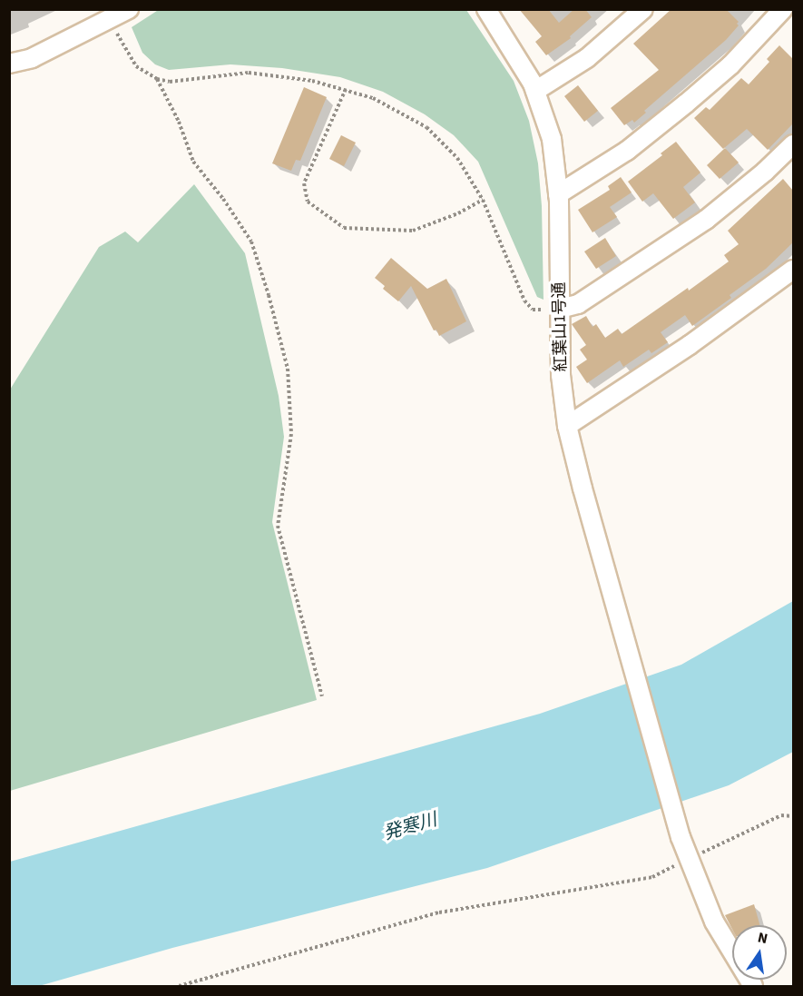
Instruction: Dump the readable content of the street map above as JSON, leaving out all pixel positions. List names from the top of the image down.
{
  "streets": {
    "street": ["紅葉山1号通"]
  },
  "water": ["発寒川"],
  "north": "top"
}
